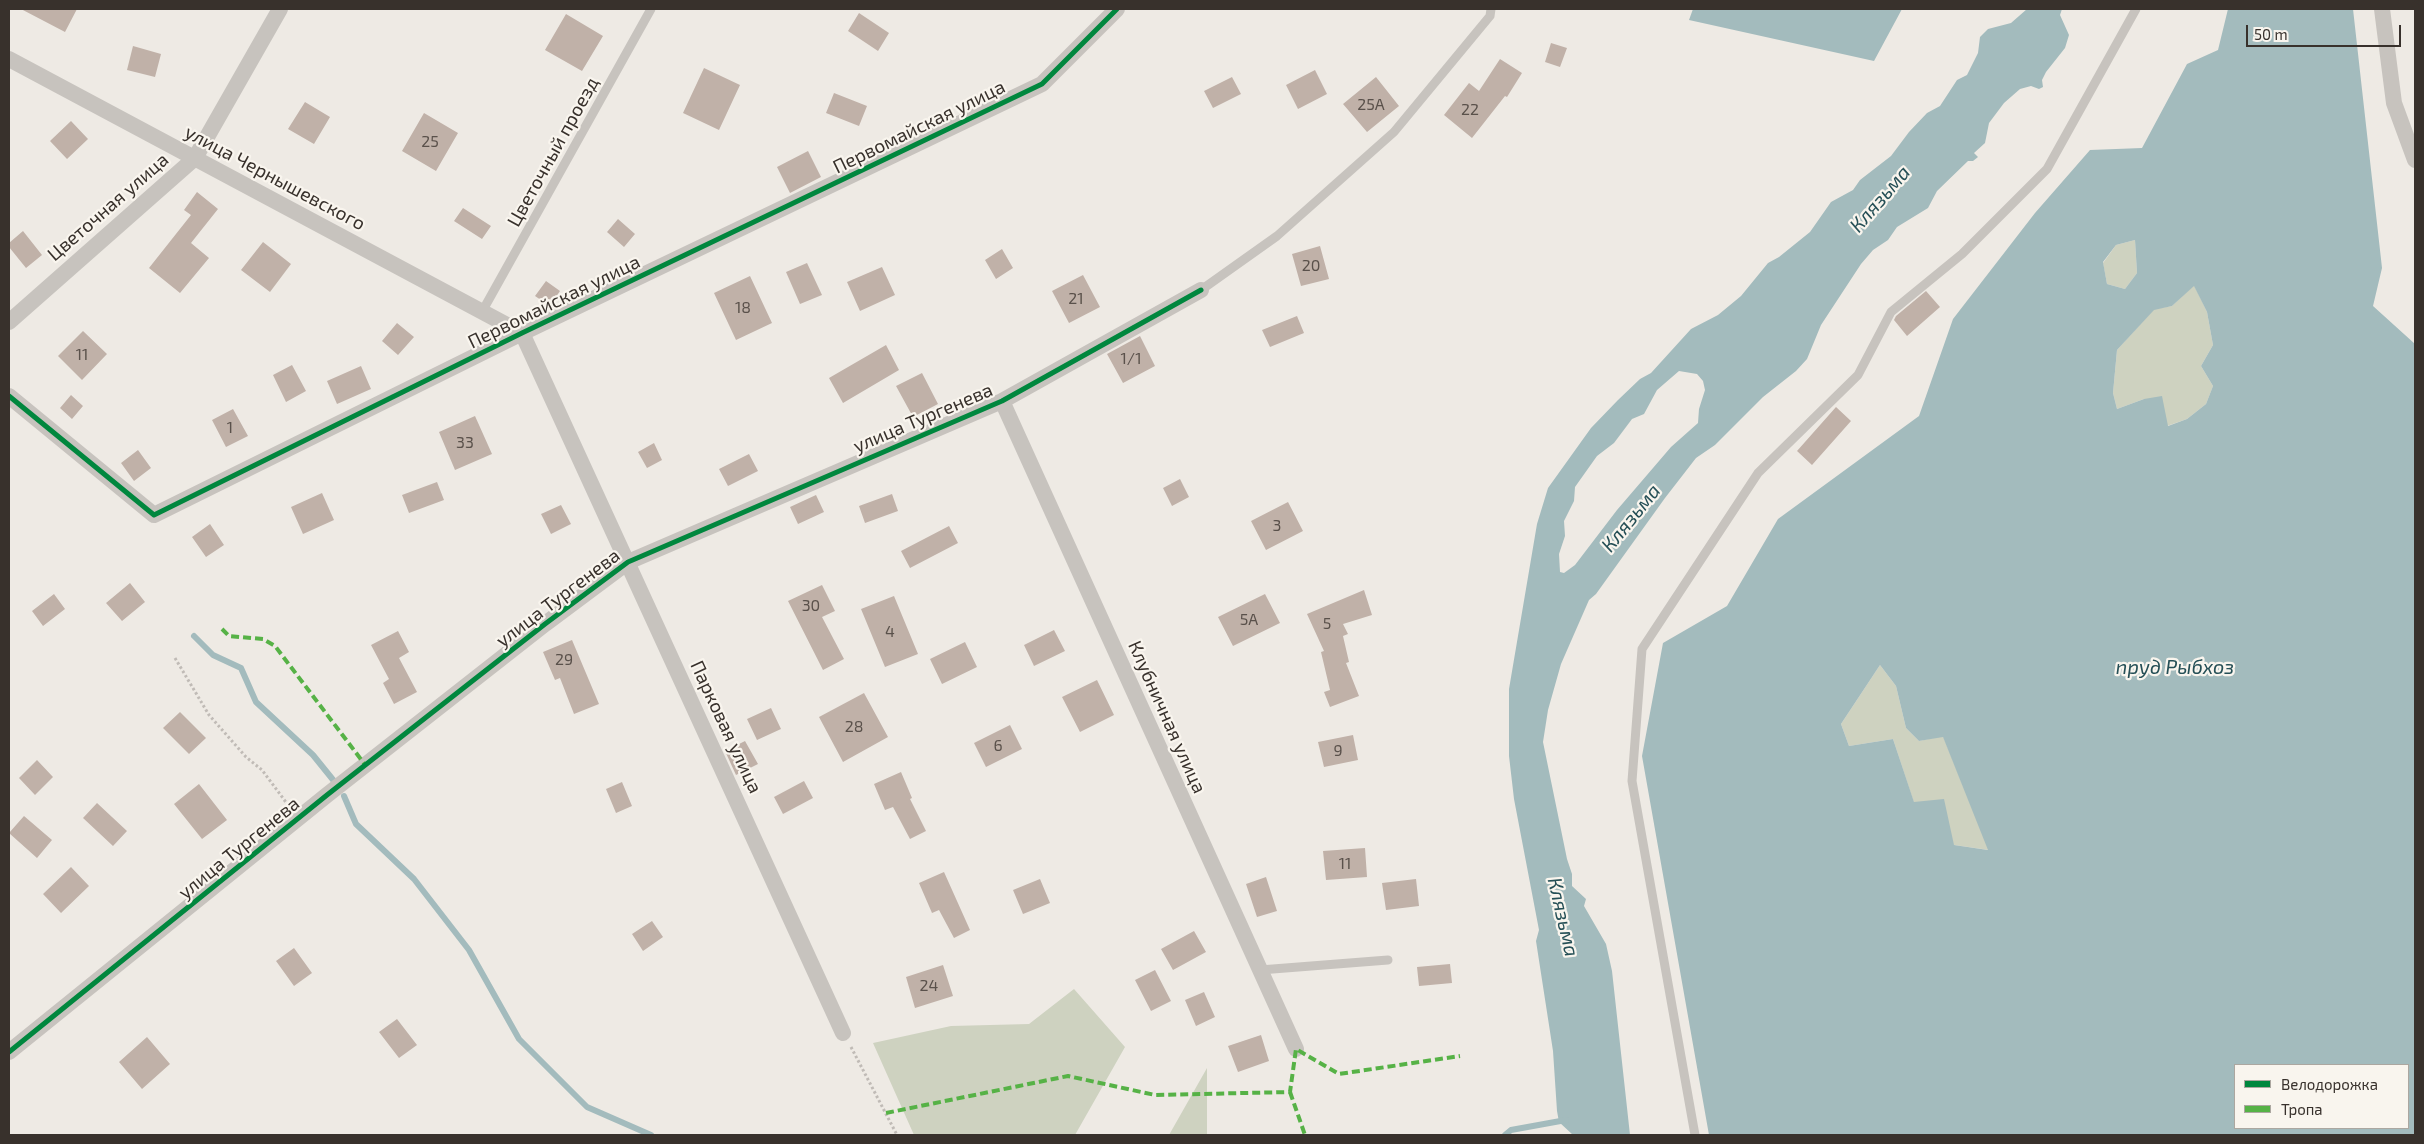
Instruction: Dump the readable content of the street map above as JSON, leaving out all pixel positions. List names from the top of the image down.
{
  "streets": {
    "street": [
      "Первомайская улица",
      "улица Чернышевского",
      "Цветочная улица",
      "улица Тургенева",
      "Клубничная улица",
      "Парковая улица"
    ],
    "lane": ["Цветочный проезд"]
  },
  "crossings": [
    ["Первомайская улица", "улица Чернышевского"],
    ["Первомайская улица", "Парковая улица"],
    ["Цветочный проезд", "улица Чернышевского"],
    ["улица Чернышевского", "Цветочная улица"],
    ["улица Чернышевского", "Парковая улица"],
    ["улица Тургенева", "Клубничная улица"],
    ["улица Тургенева", "Парковая улица"]
  ],
  "water": ["Клязьма", "пруд Рыбхоз"],
  "house_numbers": [
    "25А",
    "22",
    "25",
    "20",
    "21",
    "18",
    "11",
    "1/1",
    "1",
    "33",
    "3",
    "30",
    "5А",
    "5",
    "4",
    "29",
    "28",
    "6",
    "9",
    "11",
    "24"
  ],
  "legend": ["Велодорожка", "Тропа"],
  "scale_bar": "50 m"
}
